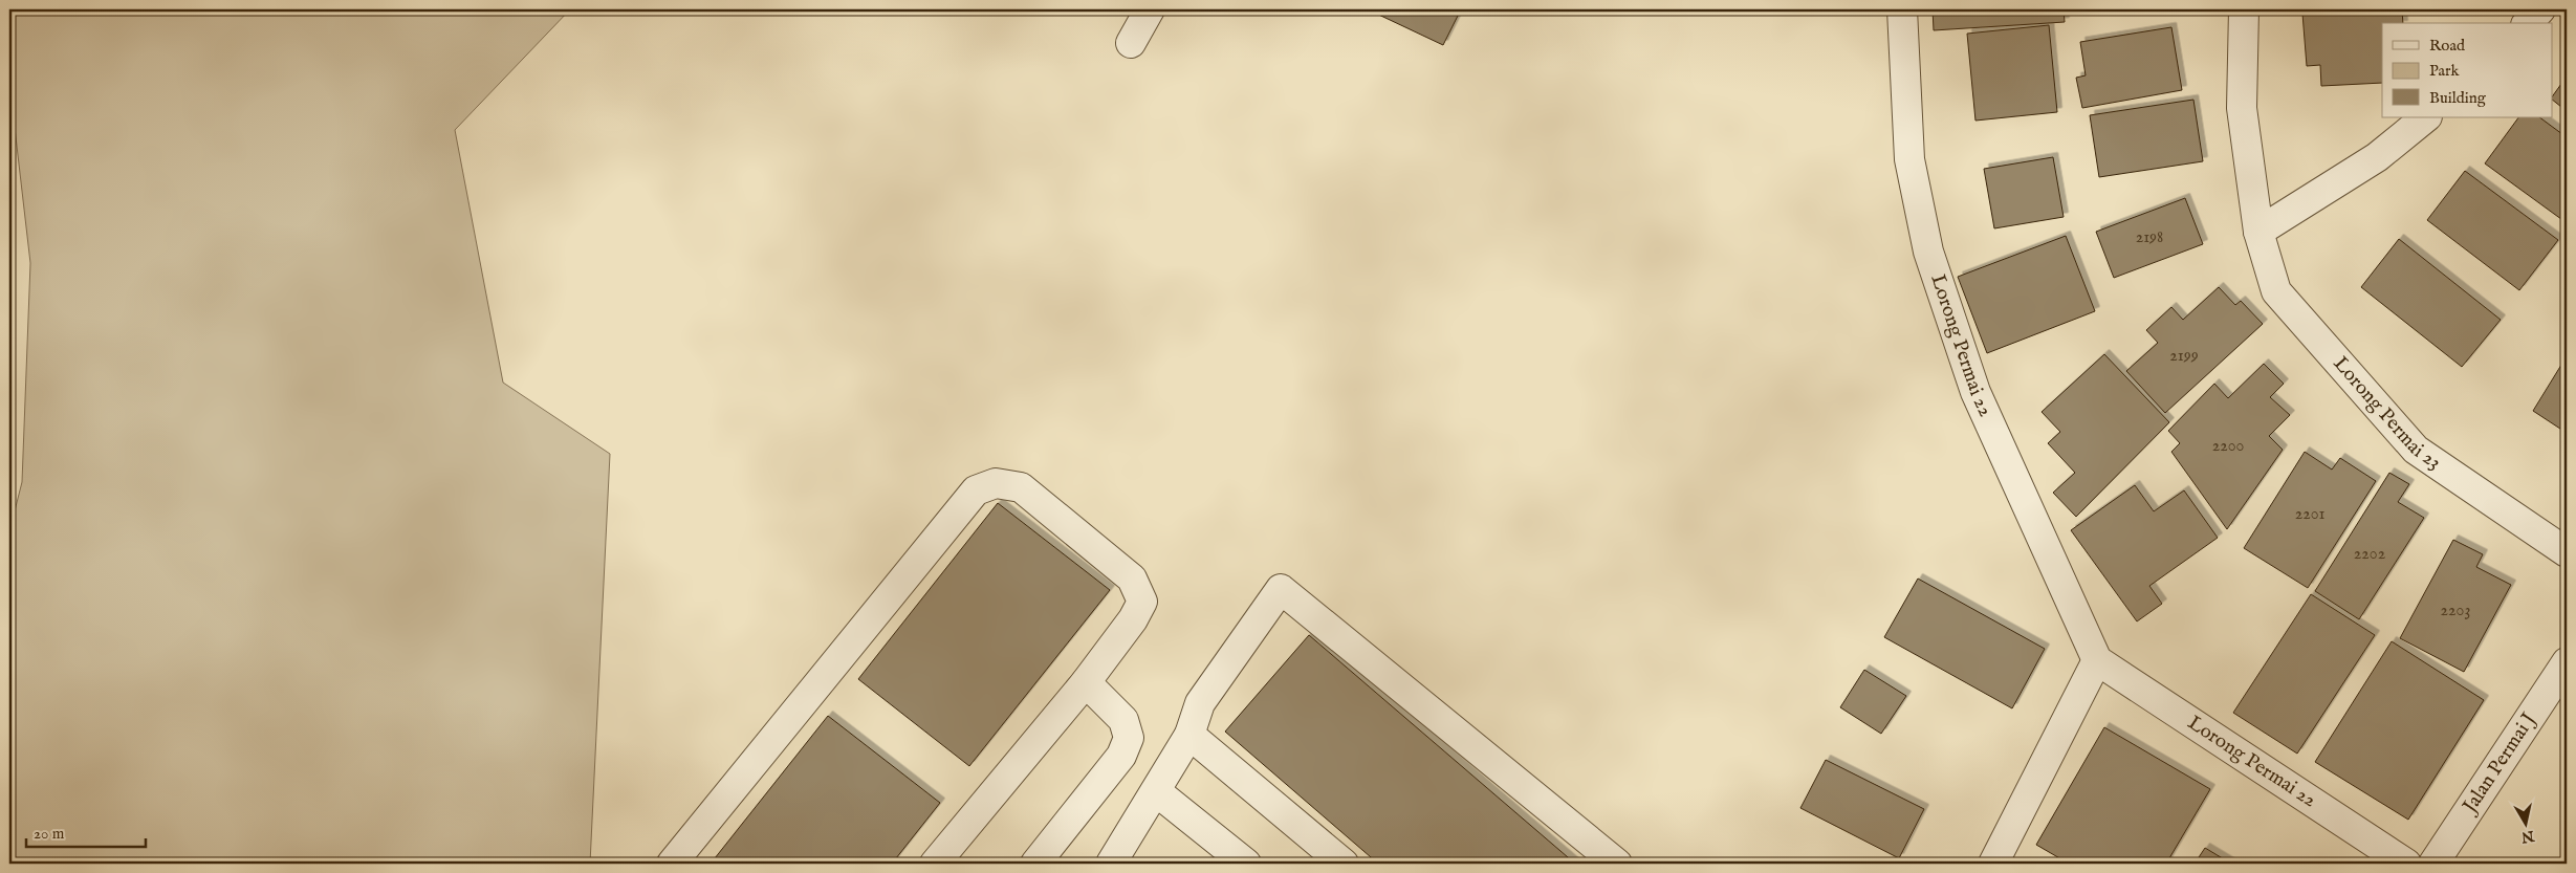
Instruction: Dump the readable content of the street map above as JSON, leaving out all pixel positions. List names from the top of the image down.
{
  "streets": {
    "street": ["Lorong Permai 22", "Lorong Permai 23", "Jalan Permai J"]
  },
  "house_numbers": [
    "2198",
    "2199",
    "2200",
    "2201",
    "2202",
    "2203"
  ],
  "legend": ["Road", "Park", "Building"],
  "scale_bar": "20 m",
  "north": "bottom"
}
